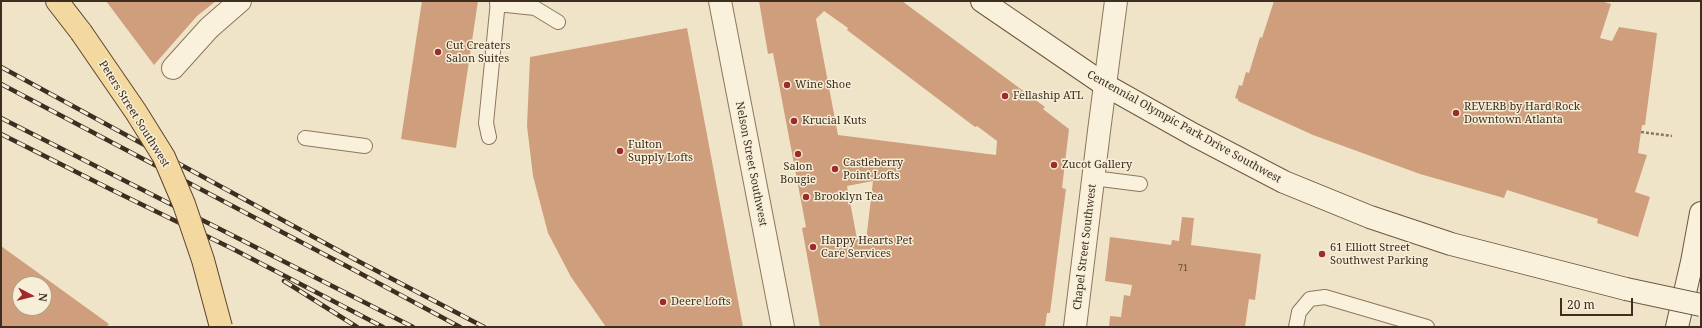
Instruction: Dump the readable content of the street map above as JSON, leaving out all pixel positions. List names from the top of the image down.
{
  "streets": {
    "main road": ["Peters Street Southwest"],
    "street": ["Centennial Olympic Park Drive Southwest", "Nelson Street Southwest", "Chapel Street Southwest"]
  },
  "crossings": [
    ["Centennial Olympic Park Drive Southwest", "Chapel Street Southwest"]
  ],
  "places": [
    "Cut Creaters Salon Suites",
    "Wine Shoe",
    "Fellaship ATL",
    "REVERB by Hard Rock Downtown Atlanta",
    "Krucial Kuts",
    "Fulton Supply Lofts",
    "Salon Bougie",
    "Zucot Gallery",
    "Castleberry Point Lofts",
    "Brooklyn Tea",
    "Happy Hearts Pet Care Services",
    "61 Elliott Street Southwest Parking",
    "Deere Lofts"
  ],
  "house_numbers": ["71"],
  "scale_bar": "20 m",
  "north": "right"
}
